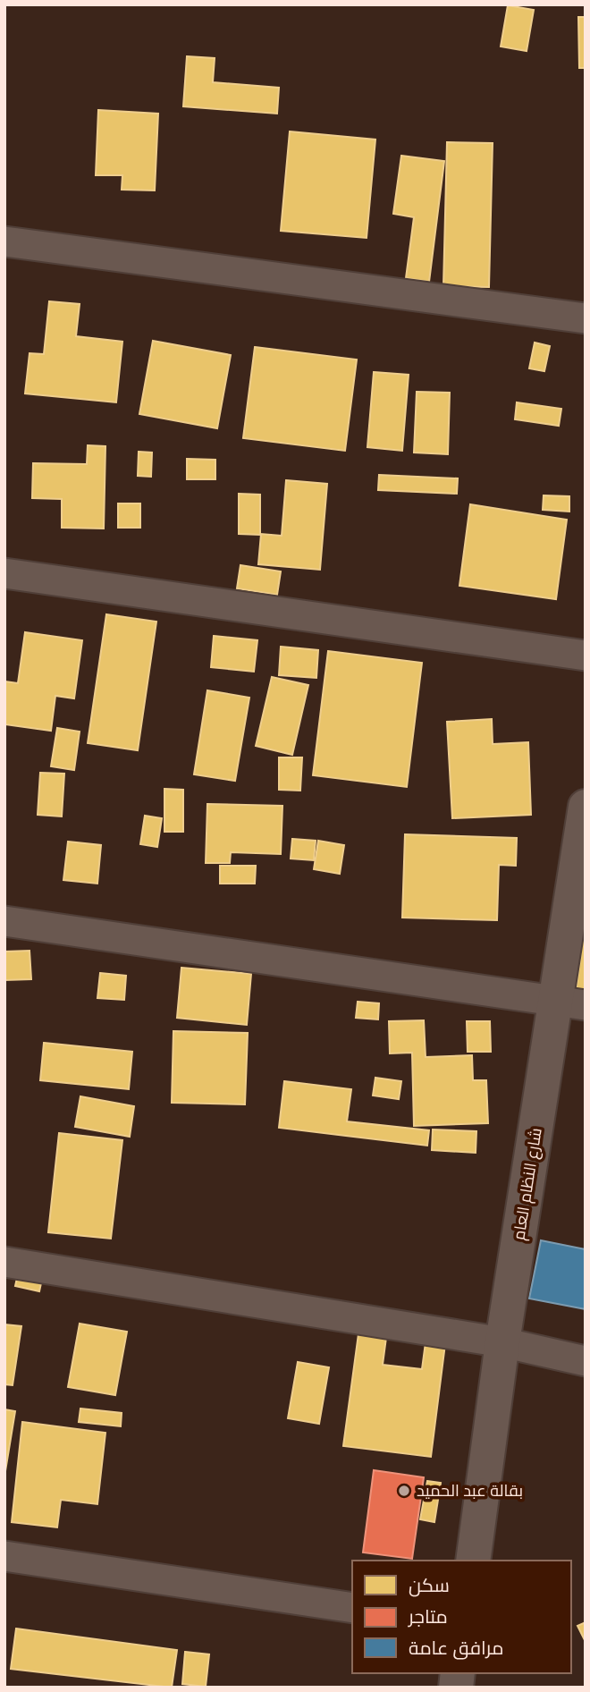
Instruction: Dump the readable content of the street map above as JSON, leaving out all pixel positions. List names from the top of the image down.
{
  "streets": {
    "street": ["شارع النظام العام"]
  },
  "places": ["بقالة عبد الحميد"],
  "legend": ["سكن", "متاجر", "مرافق عامة"]
}
